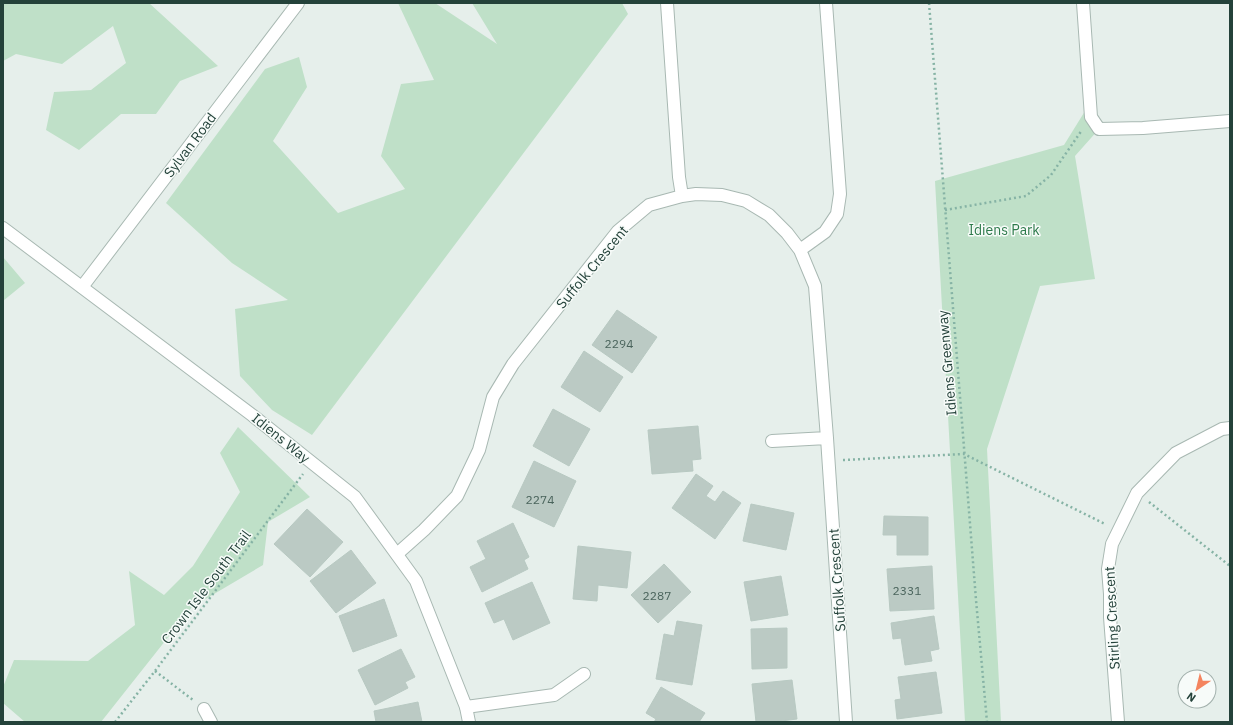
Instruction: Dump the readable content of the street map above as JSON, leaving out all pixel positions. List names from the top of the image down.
{
  "streets": {
    "street": [
      "Sylvan Road",
      "Suffolk Crescent",
      "Idiens Way",
      "Stirling Crescent"
    ],
    "path": ["Idiens Greenway", "Crown Isle South Trail"]
  },
  "crossings": [
    ["Sylvan Road", "Idiens Way"],
    ["Suffolk Crescent", "Idiens Way"],
    ["Idiens Way", "Crown Isle South Trail"]
  ],
  "parks": ["Idiens Park"],
  "house_numbers": [
    "2294",
    "2274",
    "2331",
    "2287"
  ],
  "north": "bottom left"
}
